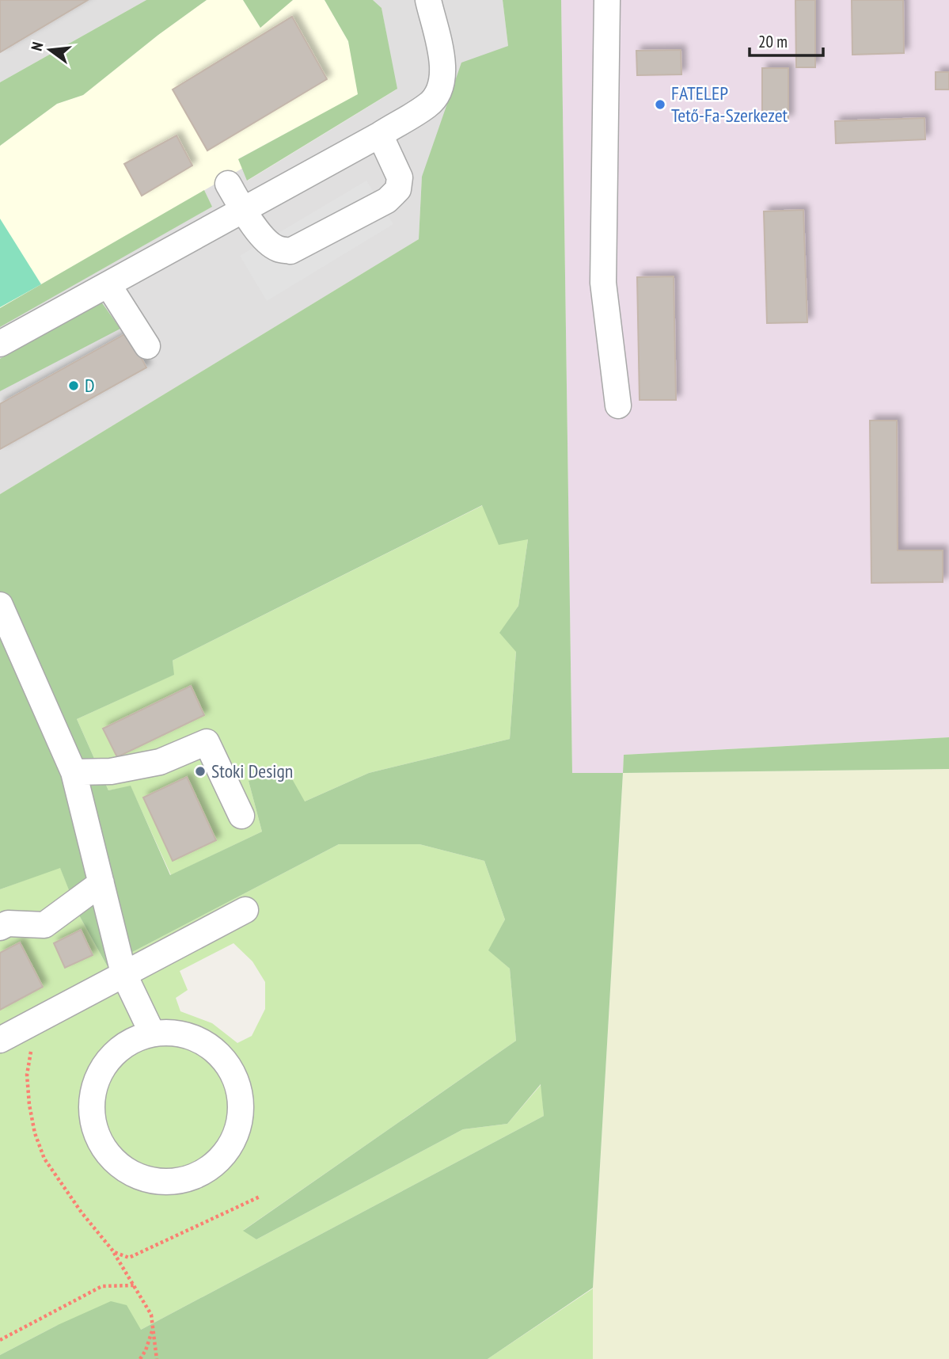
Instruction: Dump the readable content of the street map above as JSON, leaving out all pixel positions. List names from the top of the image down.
{
  "places": ["FATELEP Tető-Fa-Szerkezet", "D", "Stoki Design"],
  "scale_bar": "20 m",
  "north": "left"
}
